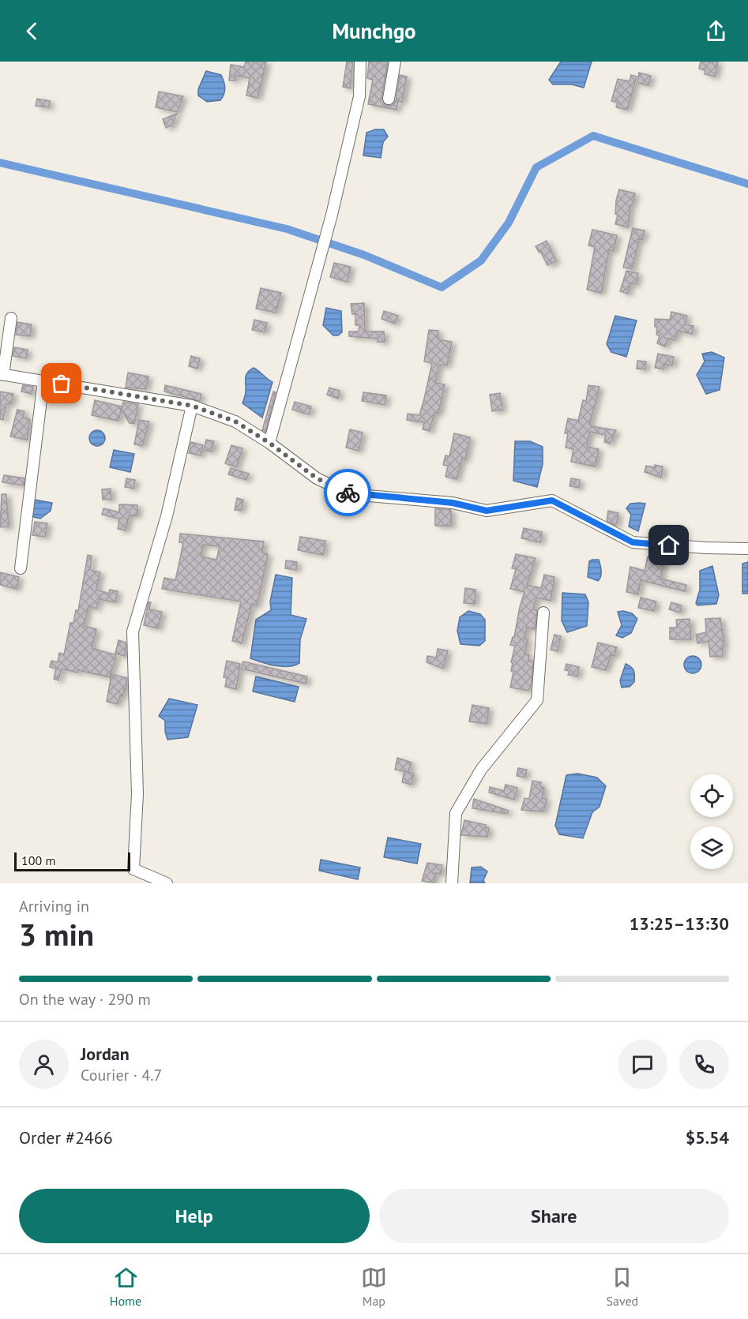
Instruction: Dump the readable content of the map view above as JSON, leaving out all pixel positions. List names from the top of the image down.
{
  "scale_bar": "100 m",
  "page": {
    "header": "Munchgo",
    "scale": "100 m",
    "heading": ["3 min", "Arriving in", "13:25–13:30"],
    "panel": [
      "Jordan",
      "Courier · 4.7",
      "Order #2466",
      "$5.54"
    ],
    "bar": "On the way · 290 m",
    "buttons": ["Help", "Share"],
    "tabs": ["Home", "Map", "Saved"]
  }
}
